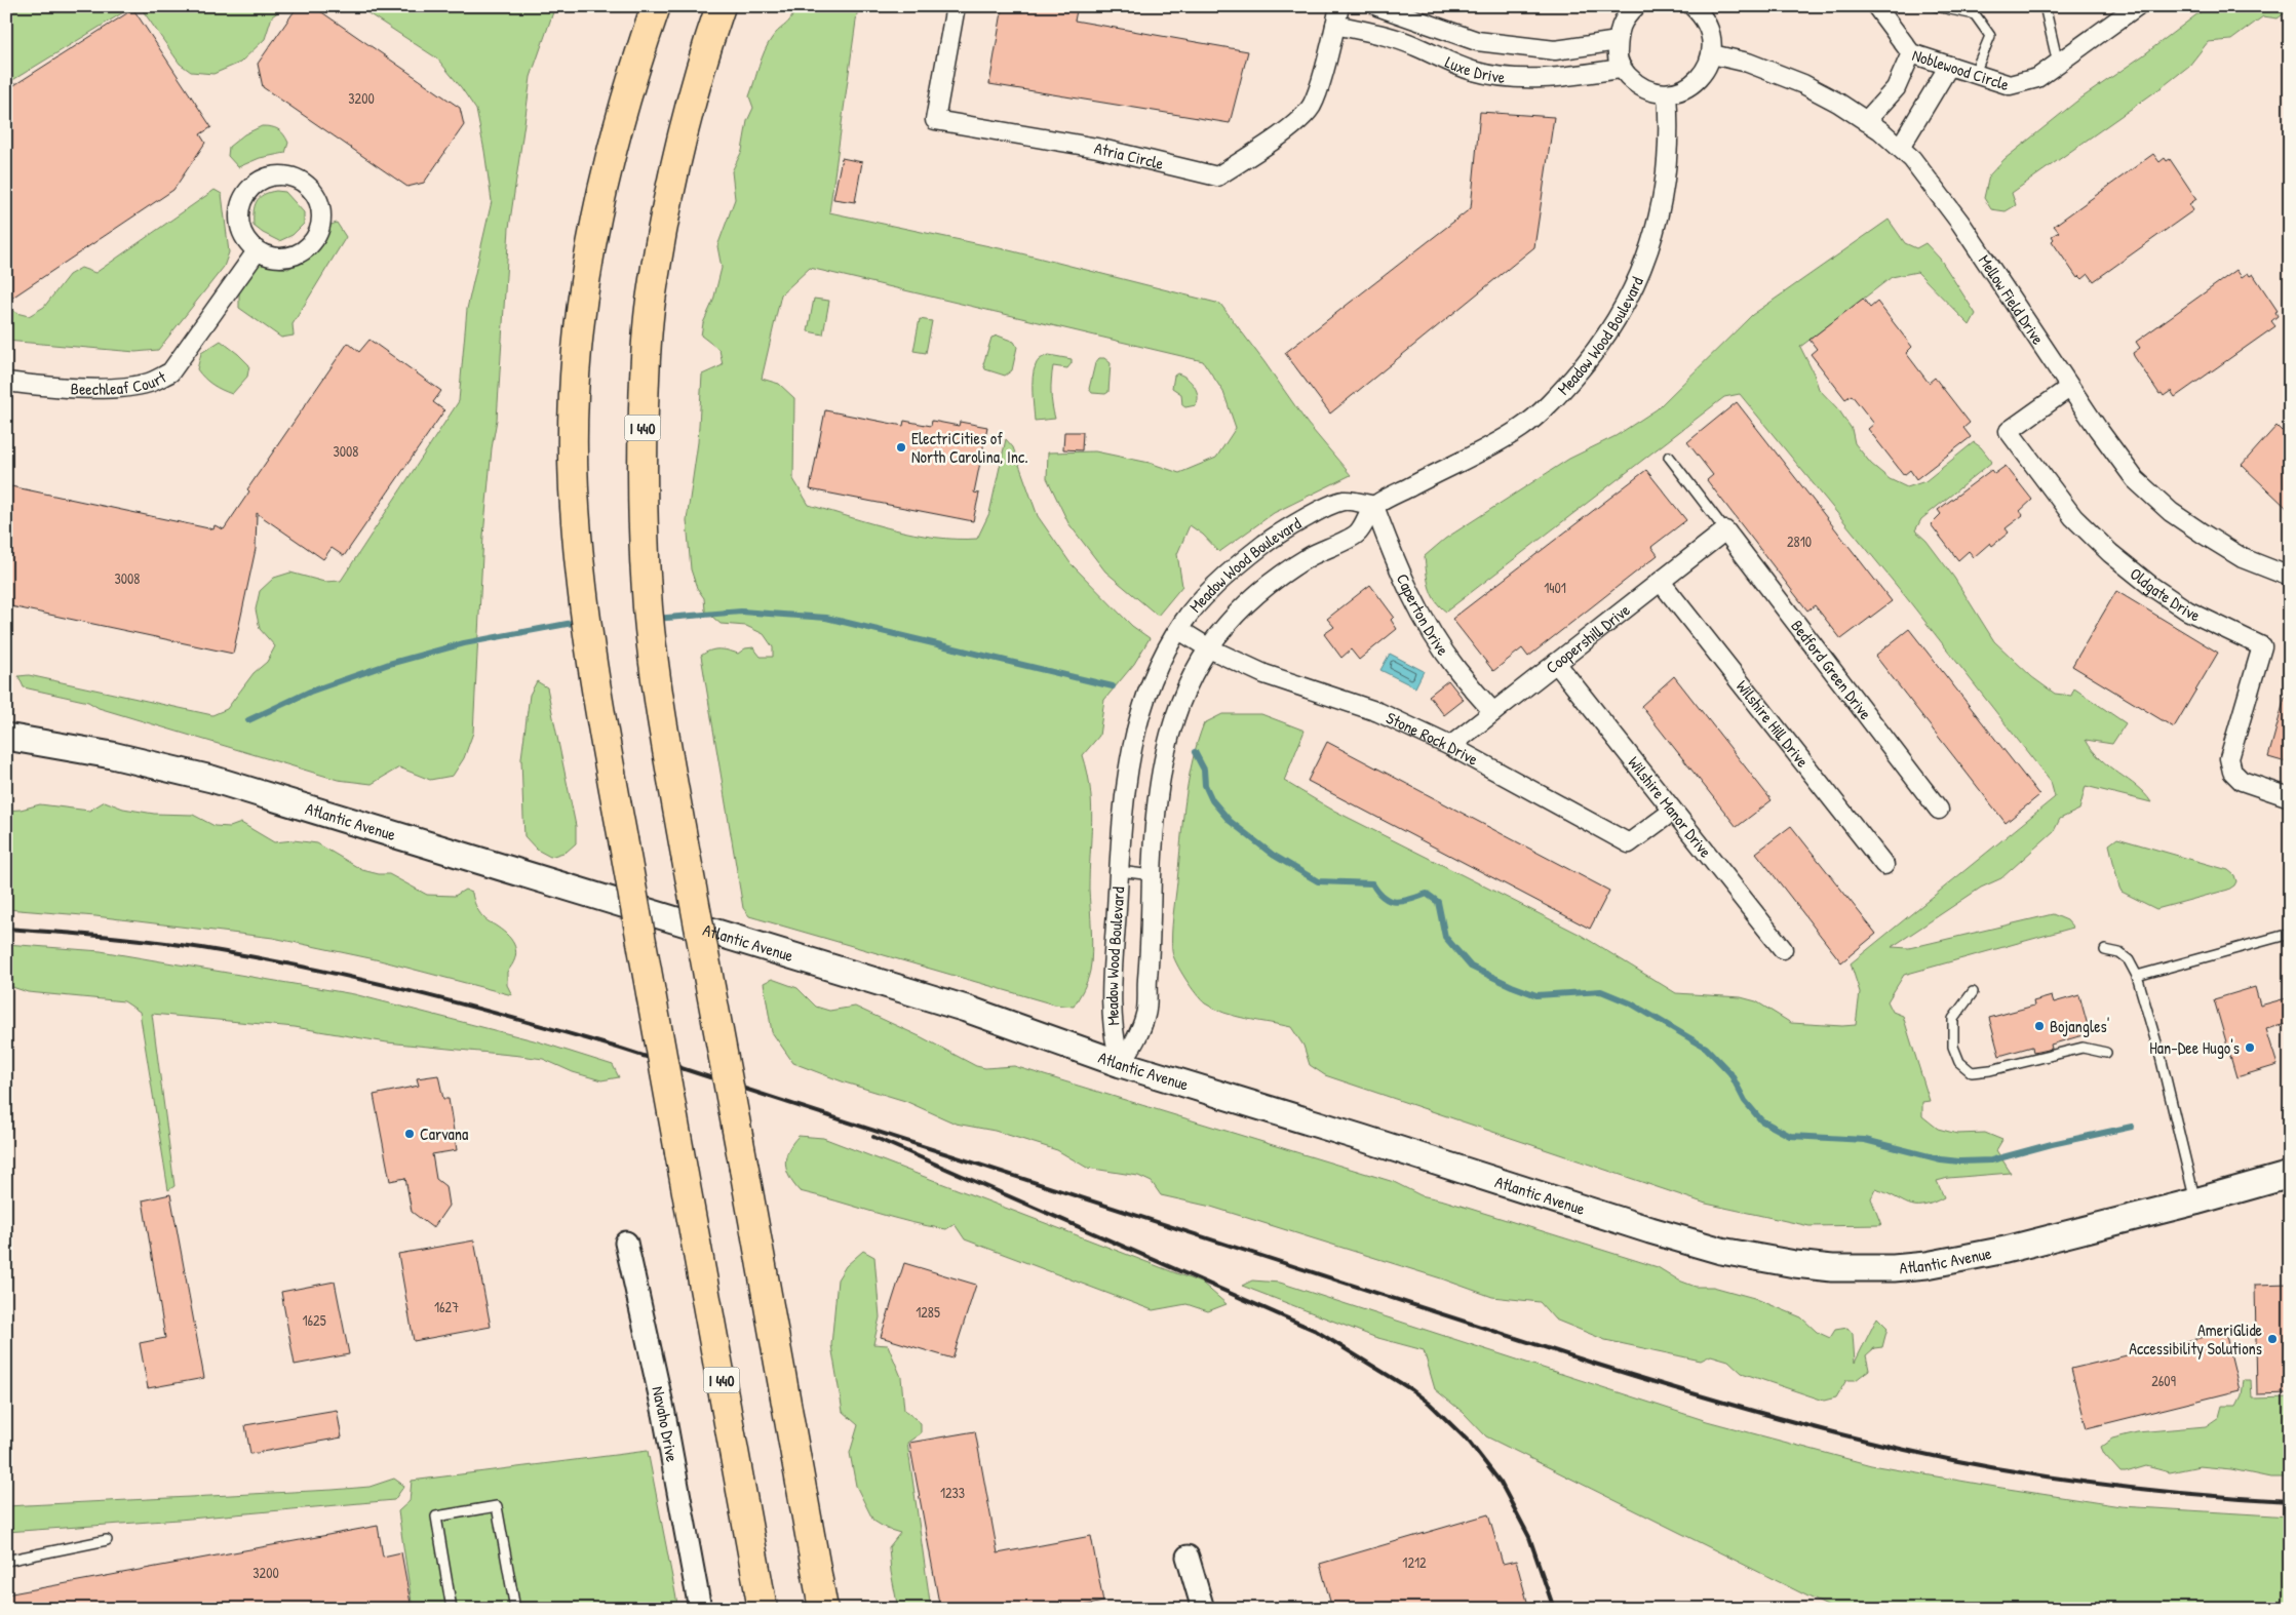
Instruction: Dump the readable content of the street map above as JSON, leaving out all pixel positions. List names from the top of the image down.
{
  "streets": {
    "highway": ["I 440"],
    "main road": ["Atlantic Avenue"],
    "street": [
      "Noblewood Circle",
      "Luxe Drive",
      "Atria Circle",
      "Mellow Field Drive",
      "Meadow Wood Boulevard",
      "Beechleaf Court",
      "Oldgate Drive",
      "Caperton Drive",
      "Coopershill Drive",
      "Bedford Green Drive",
      "Wilshire Hill Drive",
      "Stone Rock Drive",
      "Wilshire Manor Drive",
      "Navaho Drive"
    ]
  },
  "crossings": [
    ["Luxe Drive", "Atria Circle"],
    ["Mellow Field Drive", "Oldgate Drive"],
    ["Meadow Wood Boulevard", "Caperton Drive"],
    ["Meadow Wood Boulevard", "Stone Rock Drive"],
    ["Meadow Wood Boulevard", "Atlantic Avenue"],
    ["Caperton Drive", "Coopershill Drive"],
    ["Coopershill Drive", "Bedford Green Drive"],
    ["Coopershill Drive", "Wilshire Hill Drive"],
    ["Coopershill Drive", "Stone Rock Drive"],
    ["Coopershill Drive", "Wilshire Manor Drive"],
    ["Stone Rock Drive", "Wilshire Manor Drive"]
  ],
  "places": [
    "ElectriCities of North Carolina, Inc.",
    "Bojangles'",
    "Han-Dee Hugo's",
    "Carvana",
    "AmeriGlide Accessibility Solutions"
  ],
  "house_numbers": [
    "3200",
    "3008",
    "2810",
    "3008",
    "1401",
    "1627",
    "1285",
    "1625",
    "2609",
    "1233",
    "1212",
    "3200"
  ]
}
